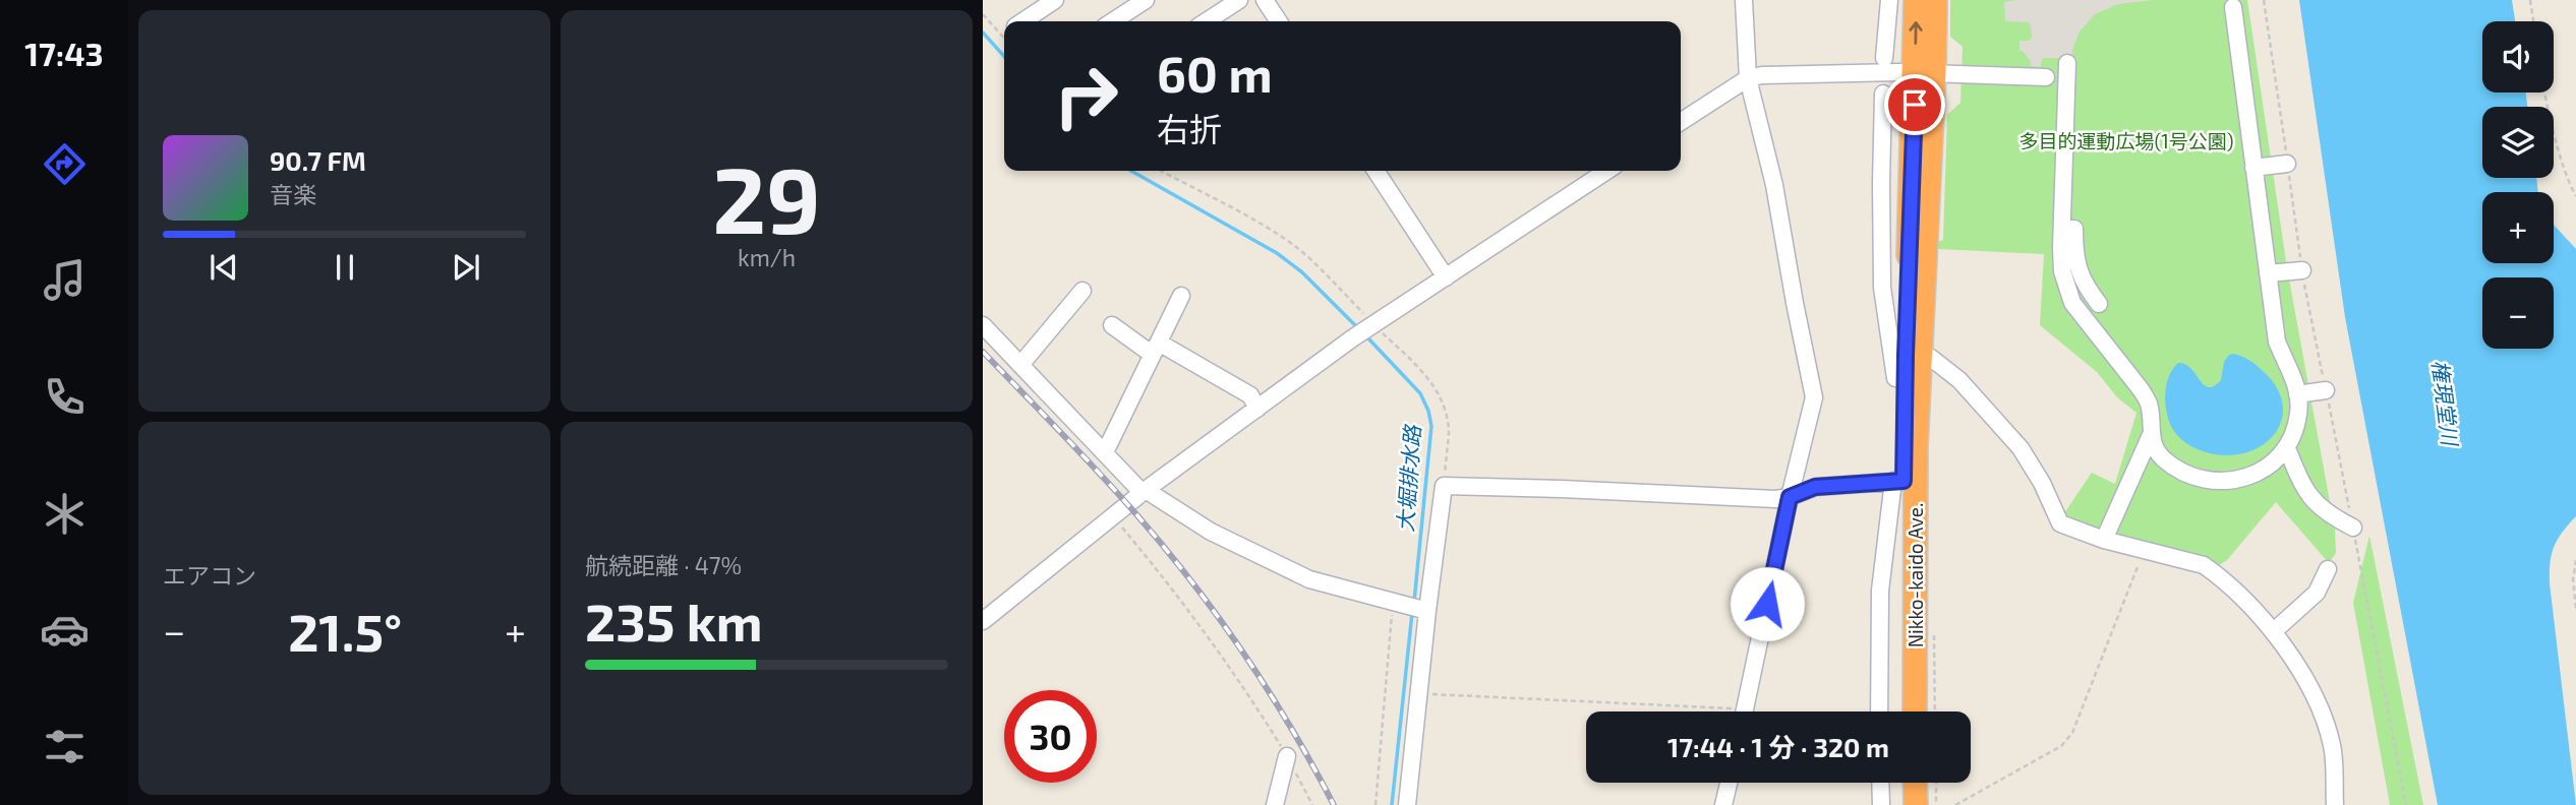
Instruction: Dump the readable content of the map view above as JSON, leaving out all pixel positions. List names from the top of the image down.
{
  "streets": {
    "highway": ["Nikko-kaido Ave."]
  },
  "water": ["権現堂川", "大堀排水路"],
  "parks": ["多目的運動広場(1号公園)"],
  "page": {
    "tabs": "17:43",
    "tile": [
      ["29", "km/h"],
      "エアコン",
      ["航続距離 · 47%", "235 km"]
    ],
    "map_buttons": ["+", "−"],
    "turn": ["60 m", "右折"],
    "song": ["90.7 FM", "音楽"],
    "heat": ["−", "21.5°", "+"],
    "limit": "30",
    "trip": "17:44 · 1 分 · 320 m"
  }
}
